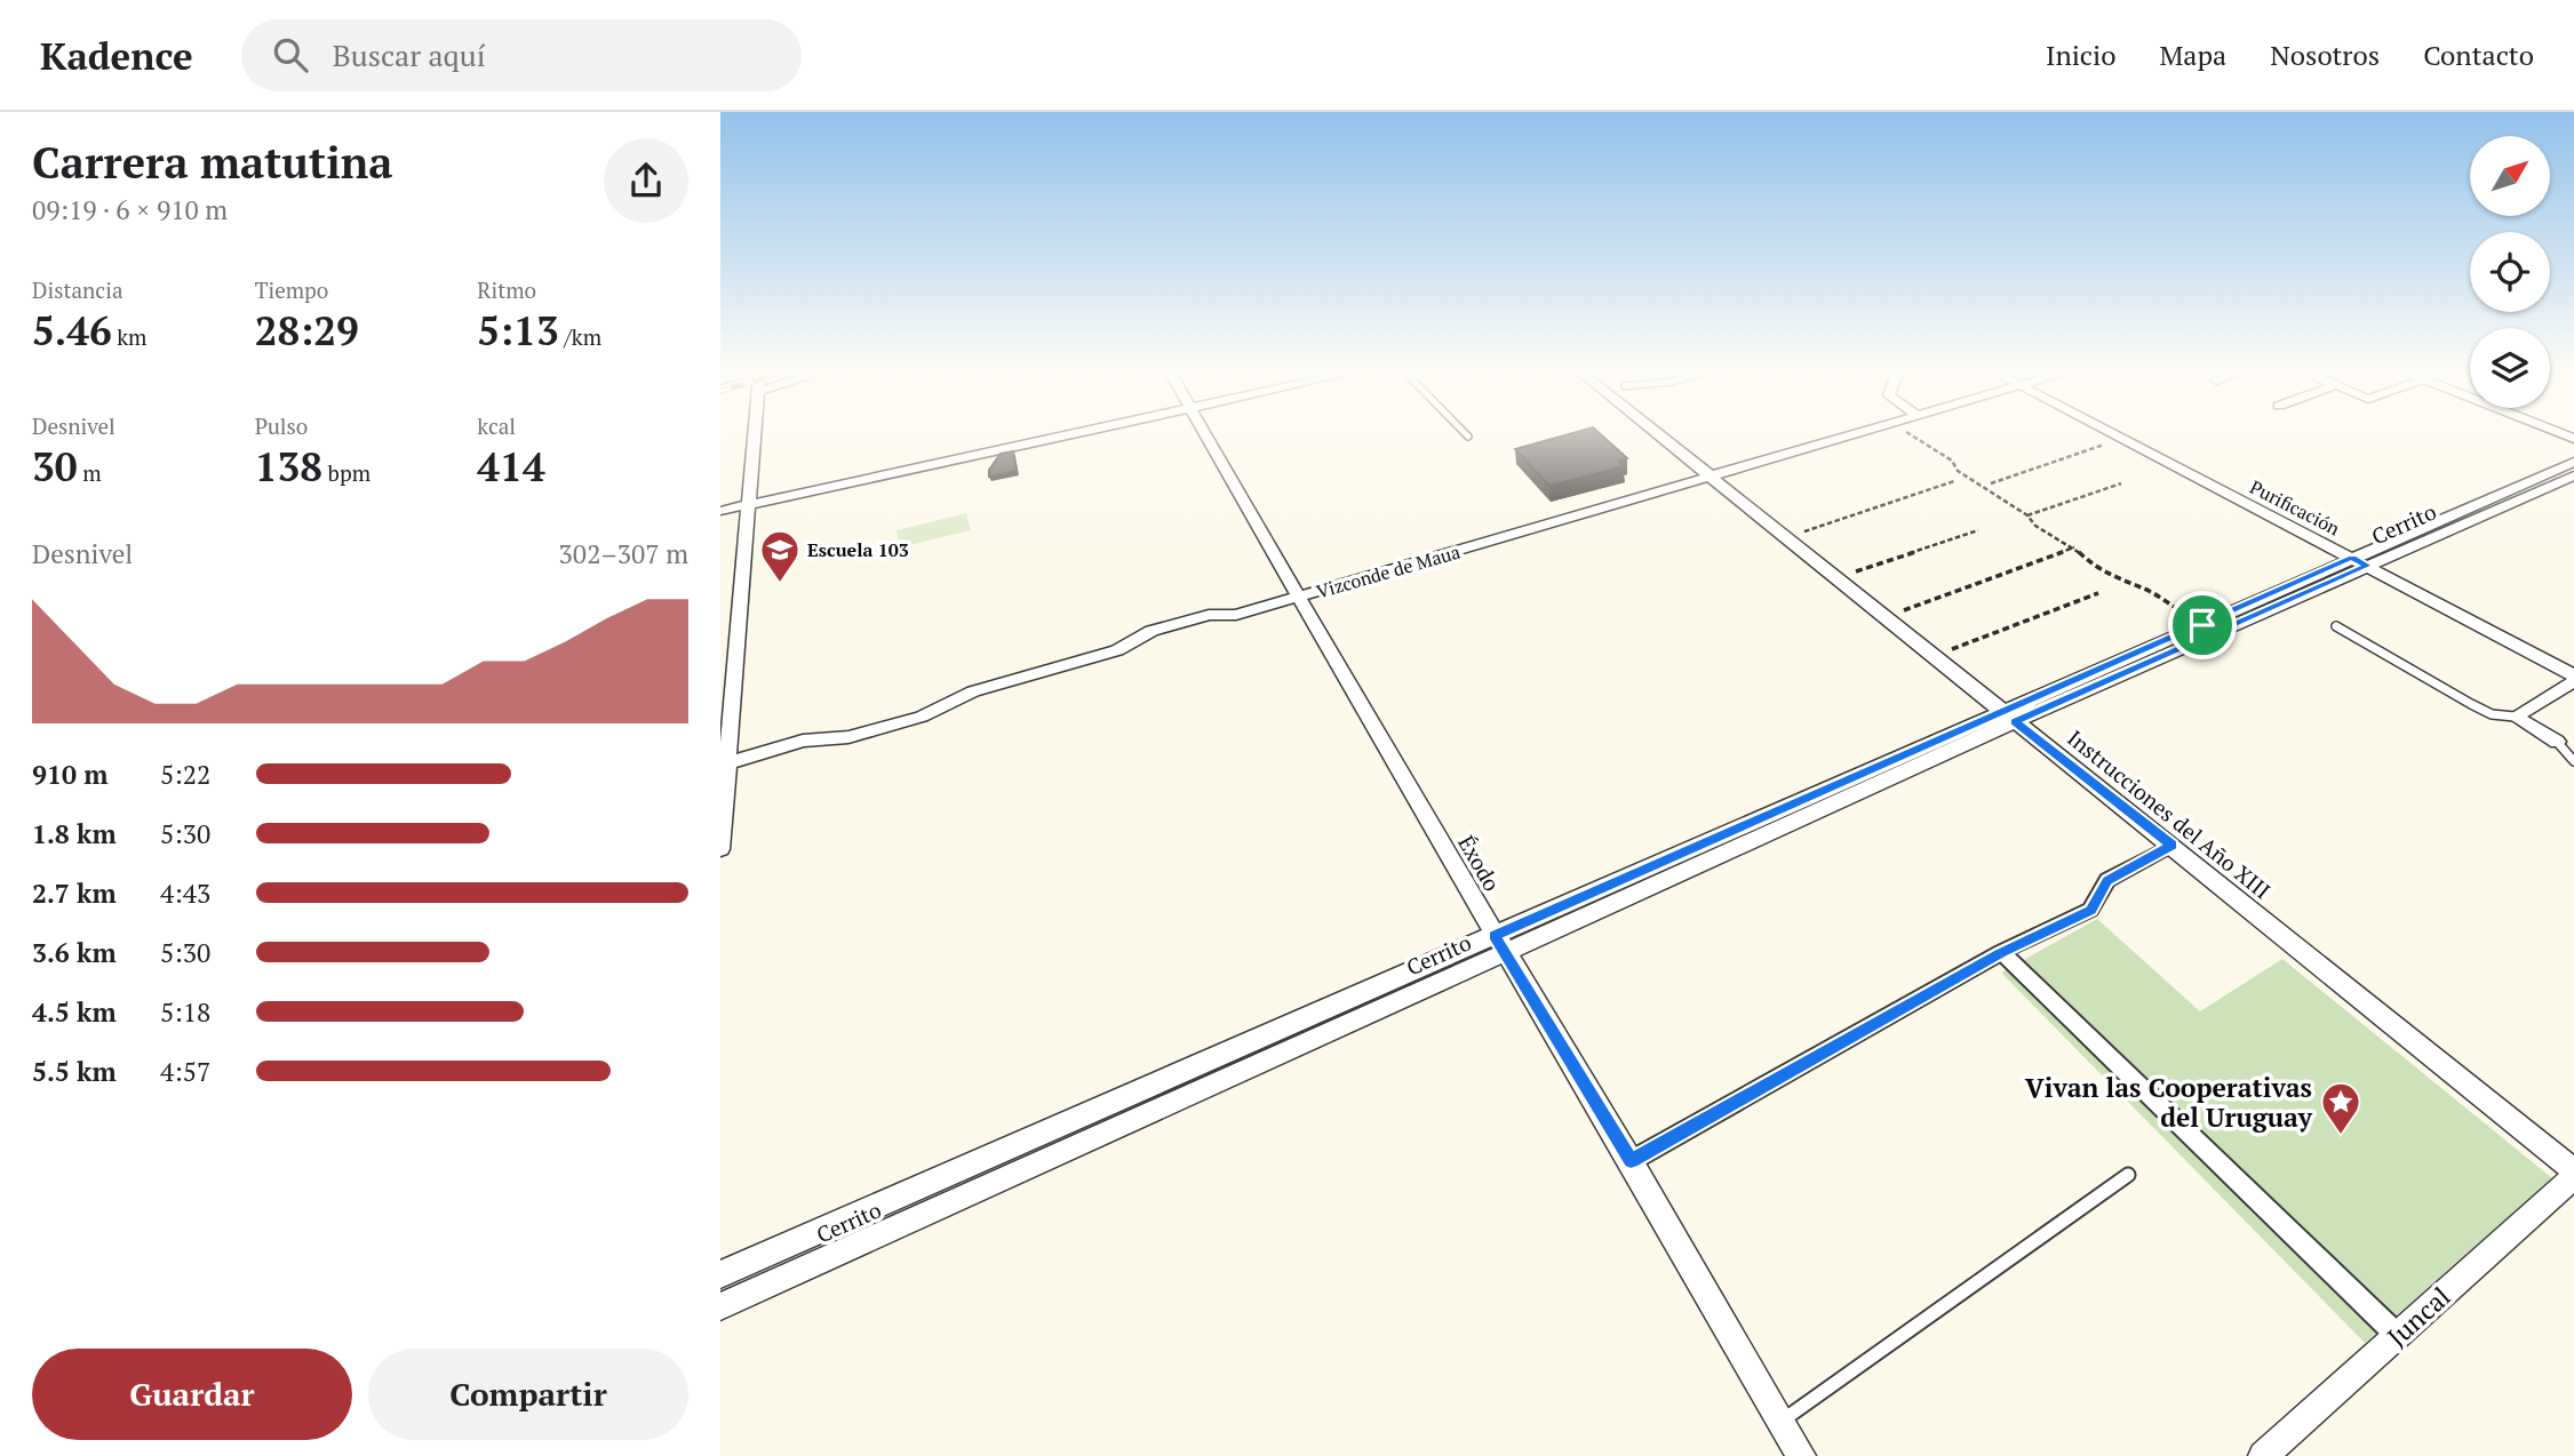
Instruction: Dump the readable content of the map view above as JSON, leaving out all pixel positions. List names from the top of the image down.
{
  "streets": {
    "street": [
      "Purificación",
      "Cerrito",
      "Vizconde de Maua",
      "Instrucciones del Año XIII",
      "Éxodo",
      "Juncal"
    ]
  },
  "crossings": [
    ["Purificación", "Cerrito"],
    ["Cerrito", "Instrucciones del Año XIII"],
    ["Cerrito", "Éxodo"],
    ["Vizconde de Maua", "Instrucciones del Año XIII"],
    ["Vizconde de Maua", "Éxodo"],
    ["Instrucciones del Año XIII", "Juncal"]
  ],
  "places": {
    "school or university": ["Escuela 103"],
    "place": ["Vivan las Cooperativas del Uruguay"]
  },
  "north": "top right",
  "page": {
    "header": "Kadence",
    "search": "Buscar aquí",
    "nav": [
      "Inicio",
      "Mapa",
      "Nosotros",
      "Contacto"
    ],
    "heading": ["Carrera matutina", "09:19 · 6 × 910 m"],
    "stats": [
      ["Distancia", "5.46 km"],
      ["Tiempo", "28:29"],
      ["Ritmo", "5:13 /km"],
      ["Desnivel", "30 m"],
      ["Pulso", "138 bpm"],
      ["kcal", "414"]
    ],
    "chart": ["Desnivel", "302–307 m"],
    "list": [
      {
        "name": "910 m",
        "note": "5:22"
      },
      {
        "name": "1.8 km",
        "note": "5:30"
      },
      {
        "name": "2.7 km",
        "note": "4:43"
      },
      {
        "name": "3.6 km",
        "note": "5:30"
      },
      {
        "name": "4.5 km",
        "note": "5:18"
      },
      {
        "name": "5.5 km",
        "note": "4:57"
      }
    ],
    "buttons": ["Guardar", "Compartir"]
  }
}
